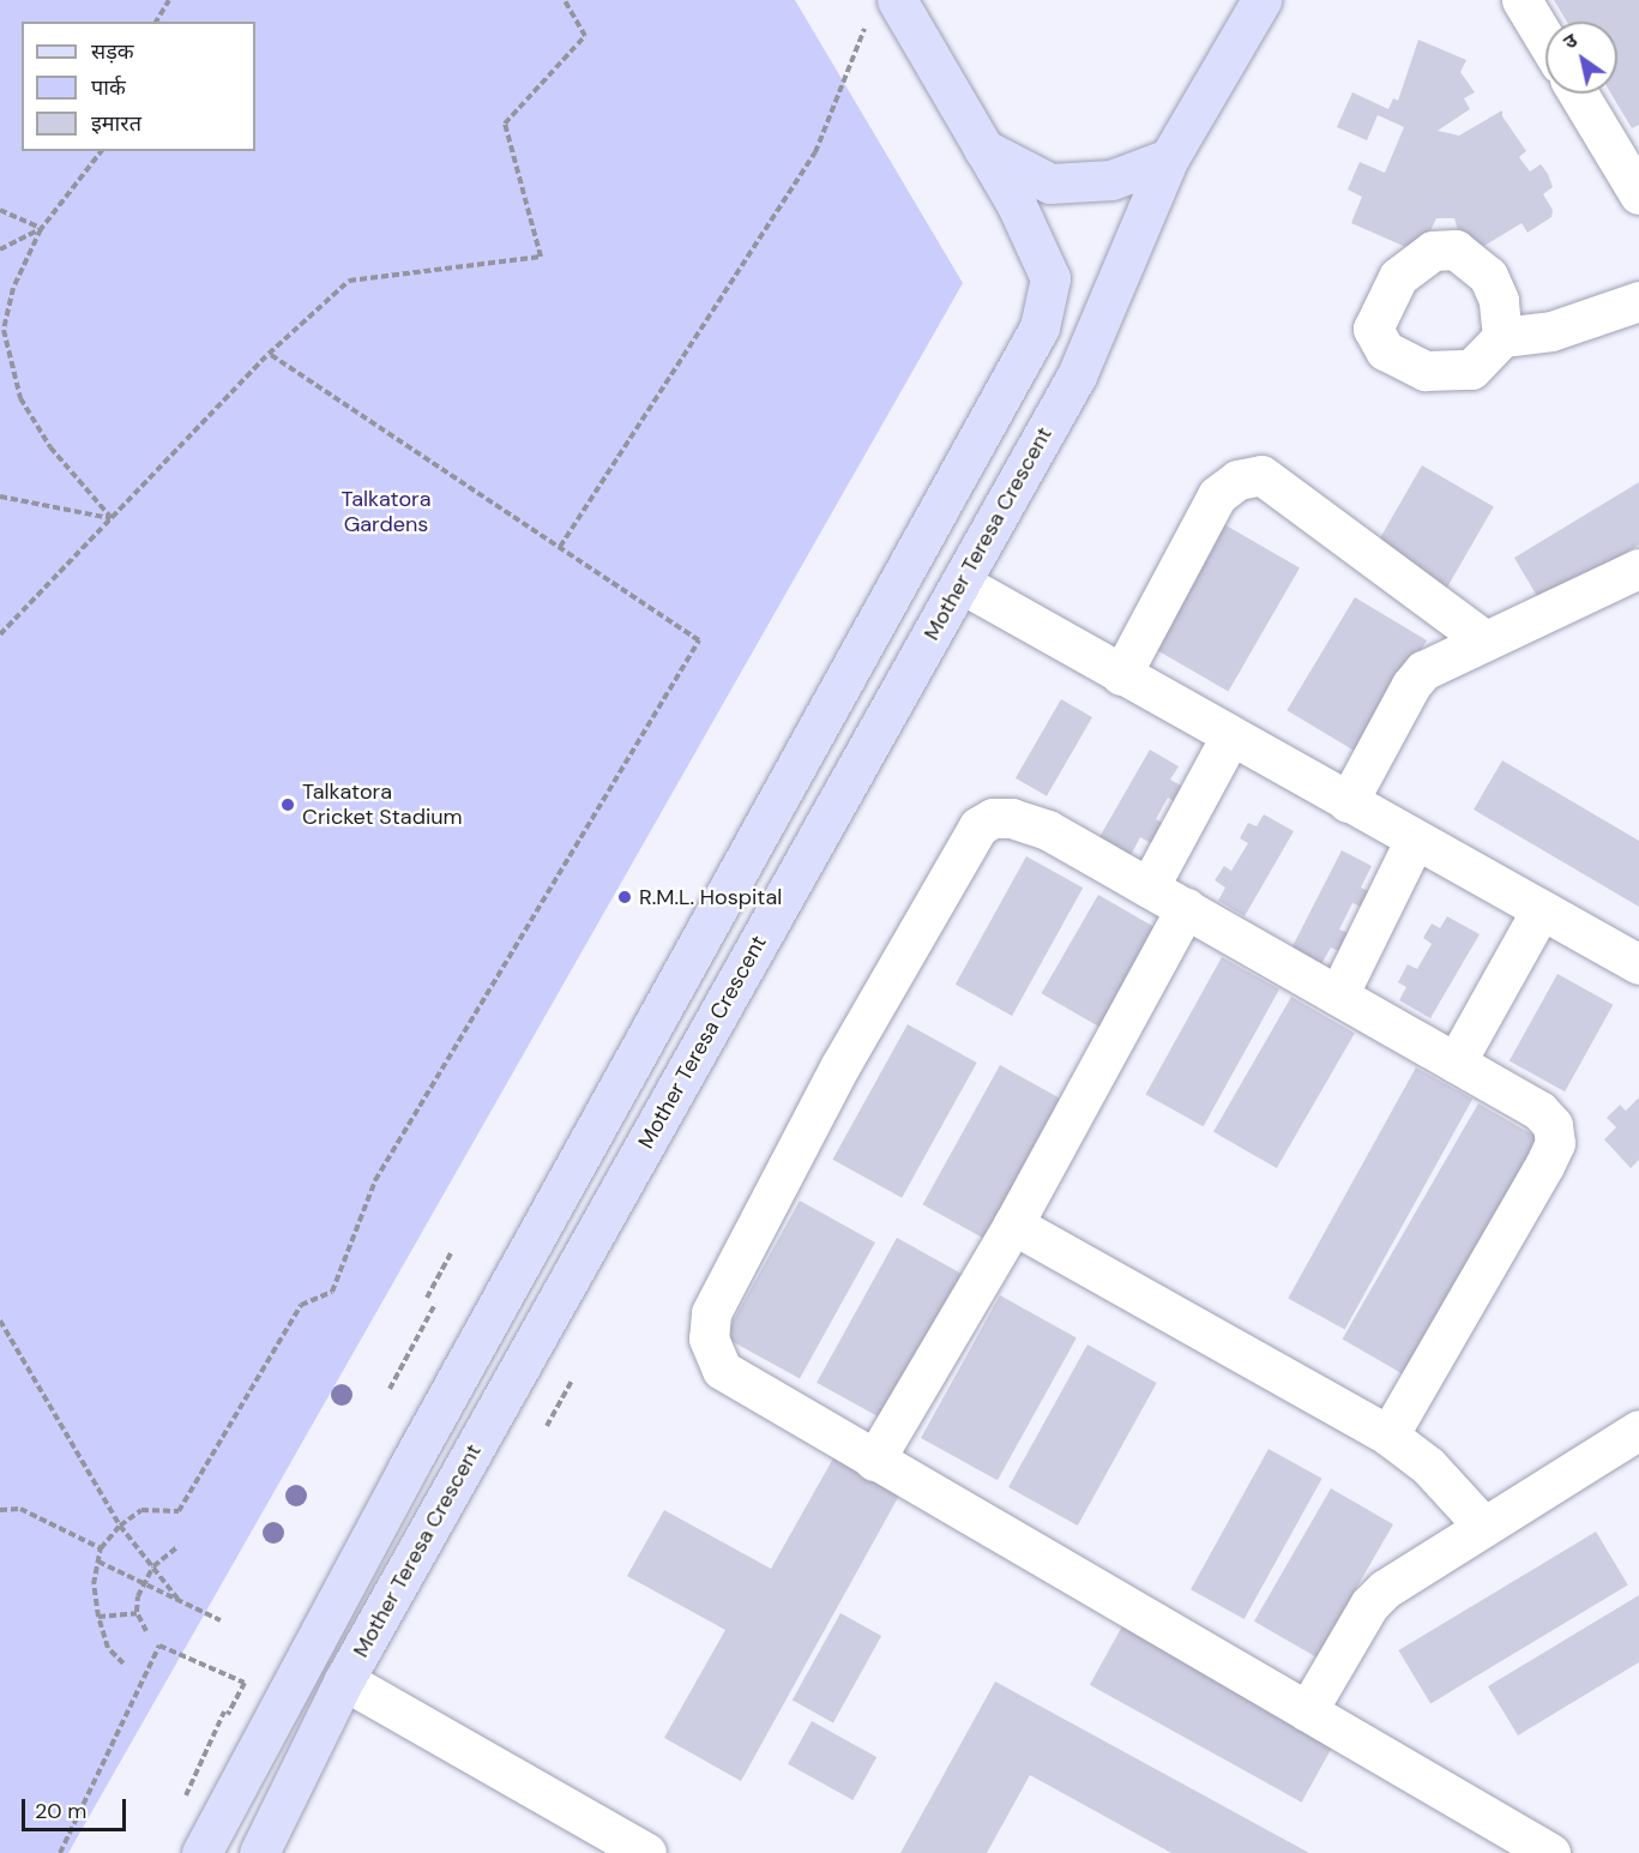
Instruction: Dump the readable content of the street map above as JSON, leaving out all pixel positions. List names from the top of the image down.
{
  "streets": {
    "main road": ["Mother Teresa Crescent"]
  },
  "parks": ["Talkatora Gardens"],
  "places": ["Talkatora Cricket Stadium", "R.M.L. Hospital"],
  "legend": ["सड़क", "पार्क", "इमारत"],
  "scale_bar": "20 m",
  "north": "top left"
}
